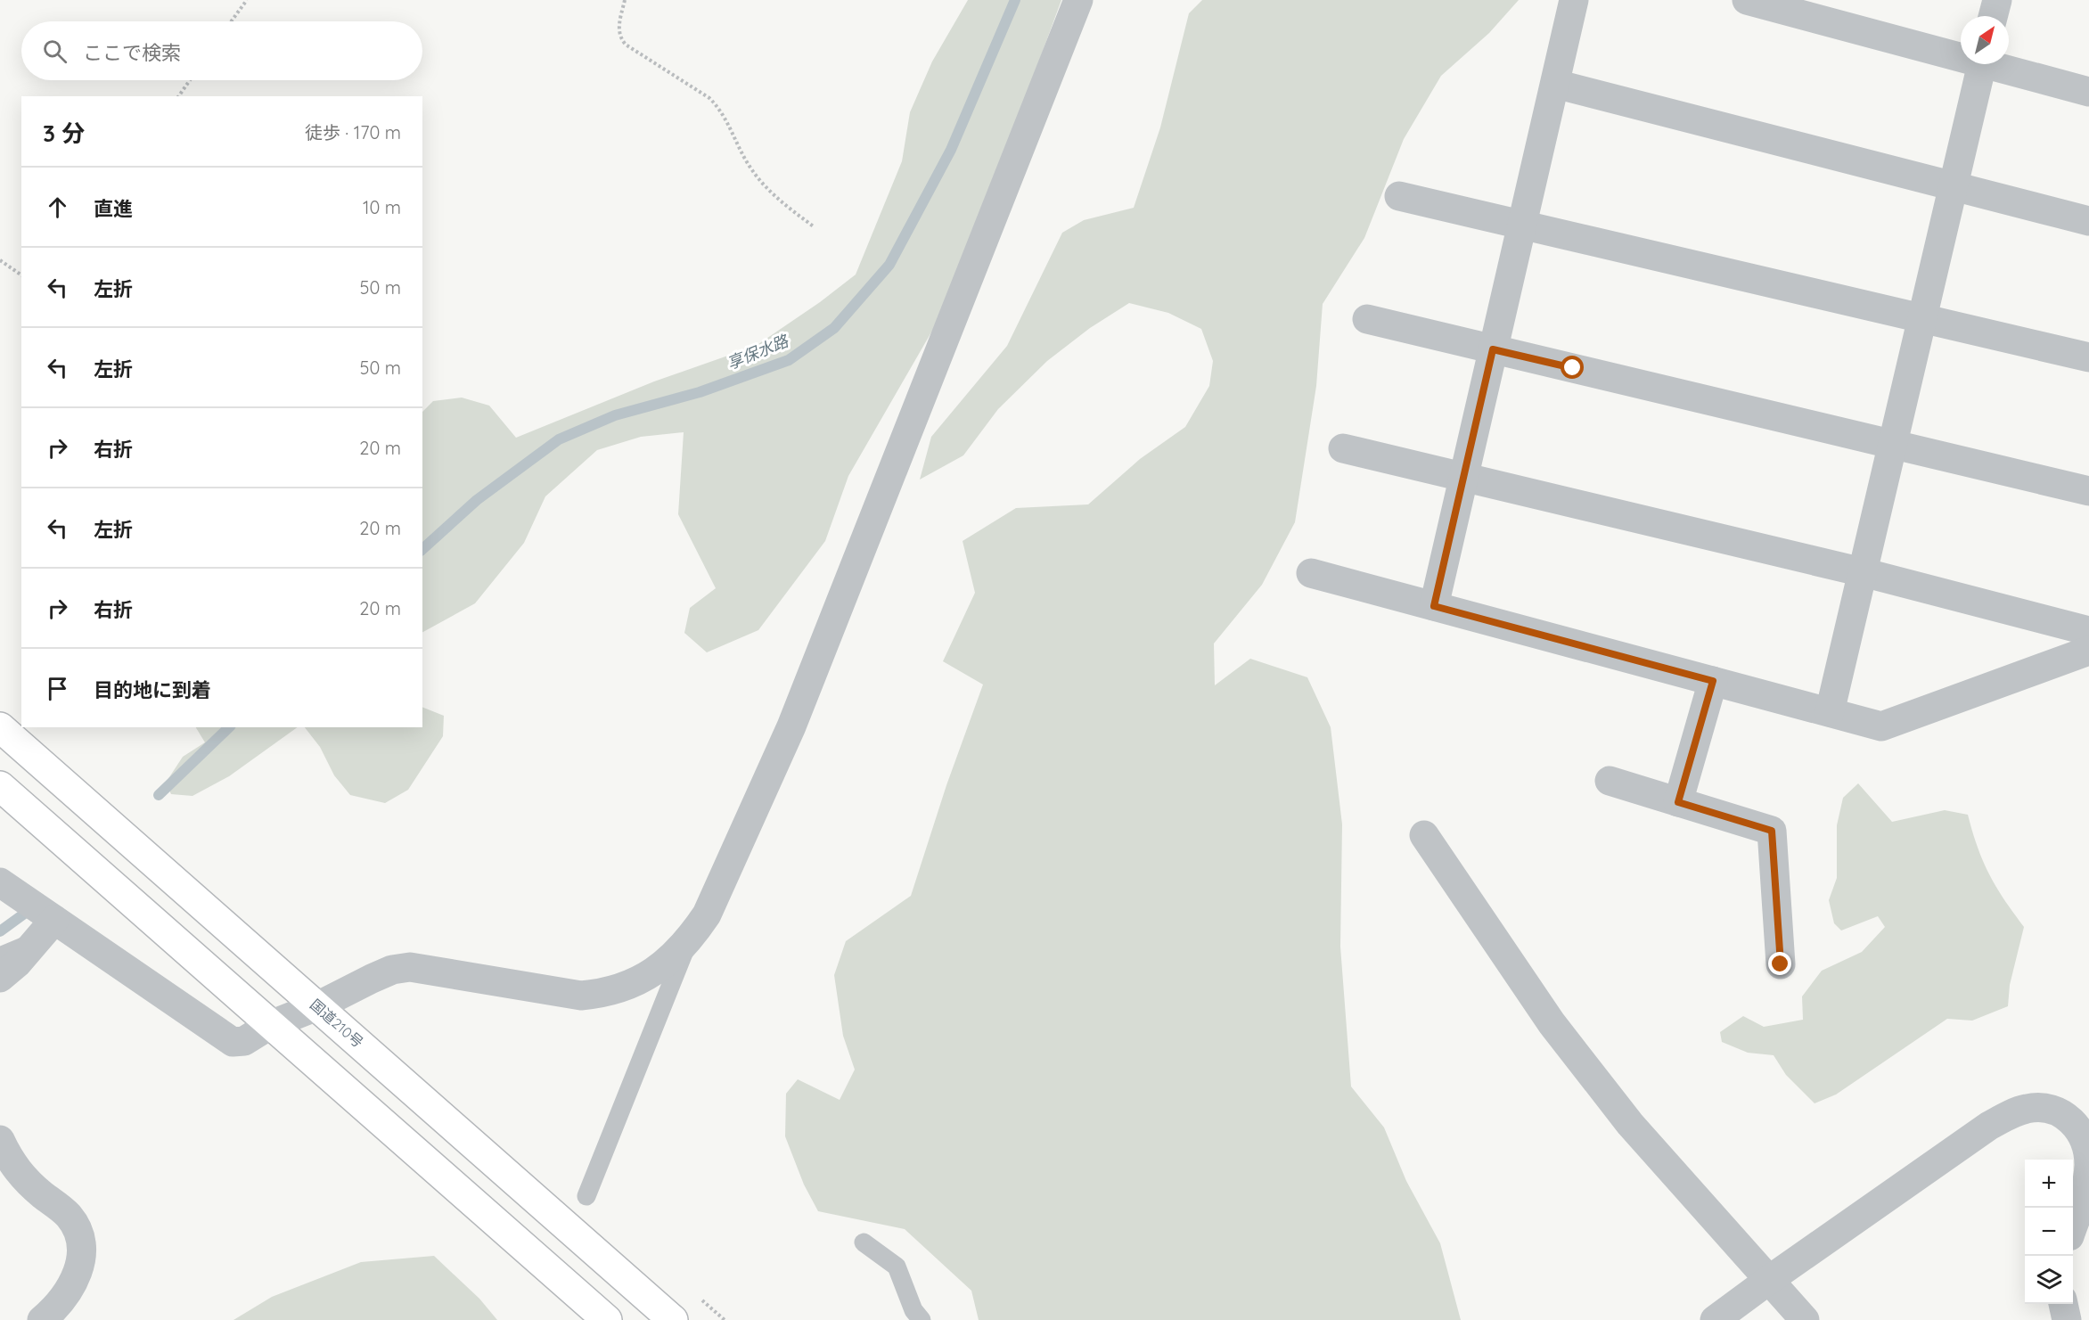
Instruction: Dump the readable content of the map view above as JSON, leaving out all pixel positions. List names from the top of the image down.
{
  "streets": {
    "highway": ["国道210号"]
  },
  "water": ["享保水路"],
  "north": "top right",
  "page": {
    "search": "ここで検索",
    "heading": ["3 分", "徒歩 · 170 m"],
    "list": [
      ["直進", "10 m"],
      ["左折", "50 m"],
      ["左折", "50 m"],
      ["右折", "20 m"],
      ["左折", "20 m"],
      ["右折", "20 m"],
      "目的地に到着"
    ],
    "map_buttons": ["+", "−"]
  }
}
